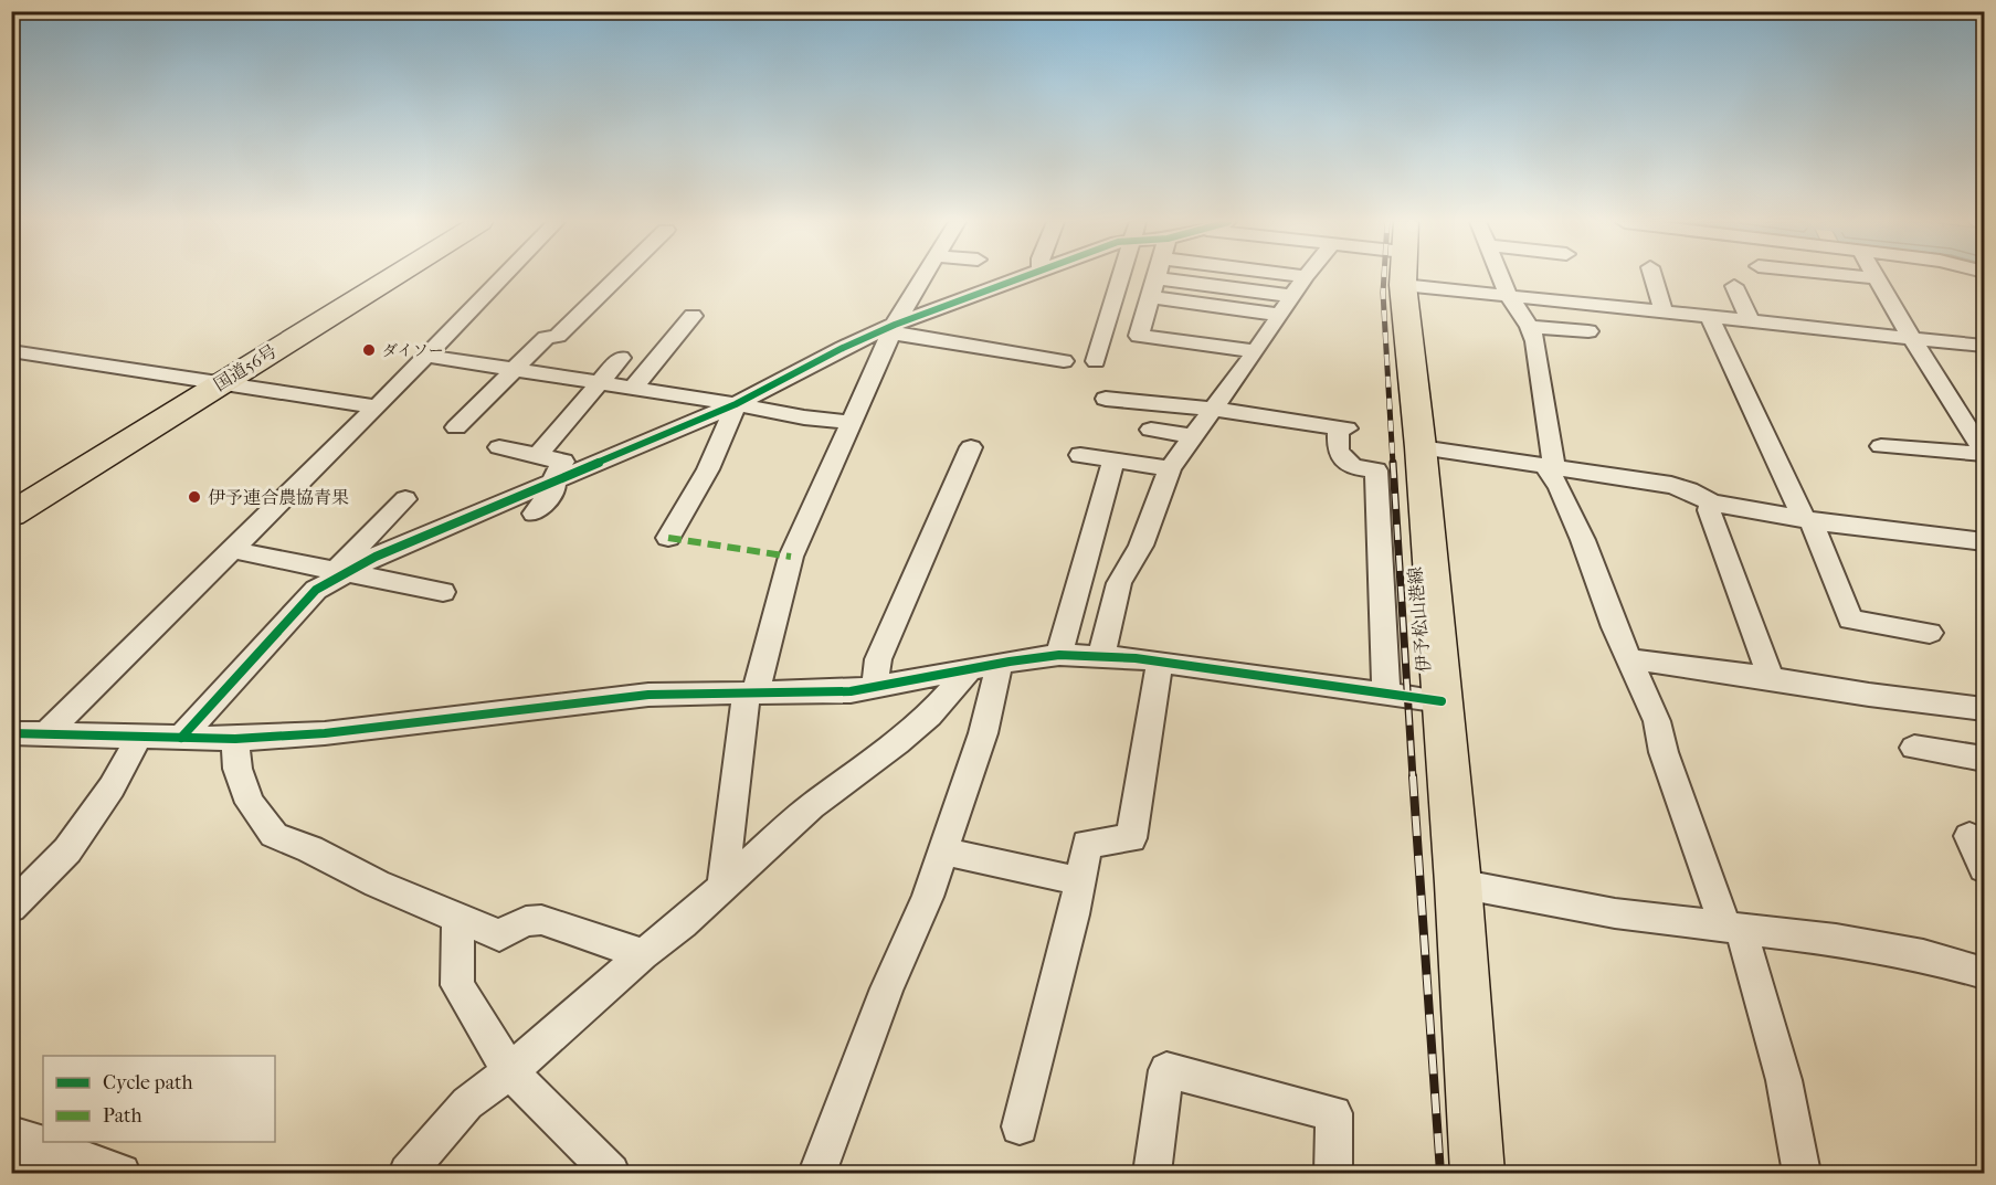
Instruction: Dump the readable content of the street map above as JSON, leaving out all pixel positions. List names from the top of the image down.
{
  "streets": {
    "main road": ["国道56号", "伊予松山港線"]
  },
  "places": ["ダイソー", "伊予連合農協青果"],
  "legend": ["Cycle path", "Path"]
}
